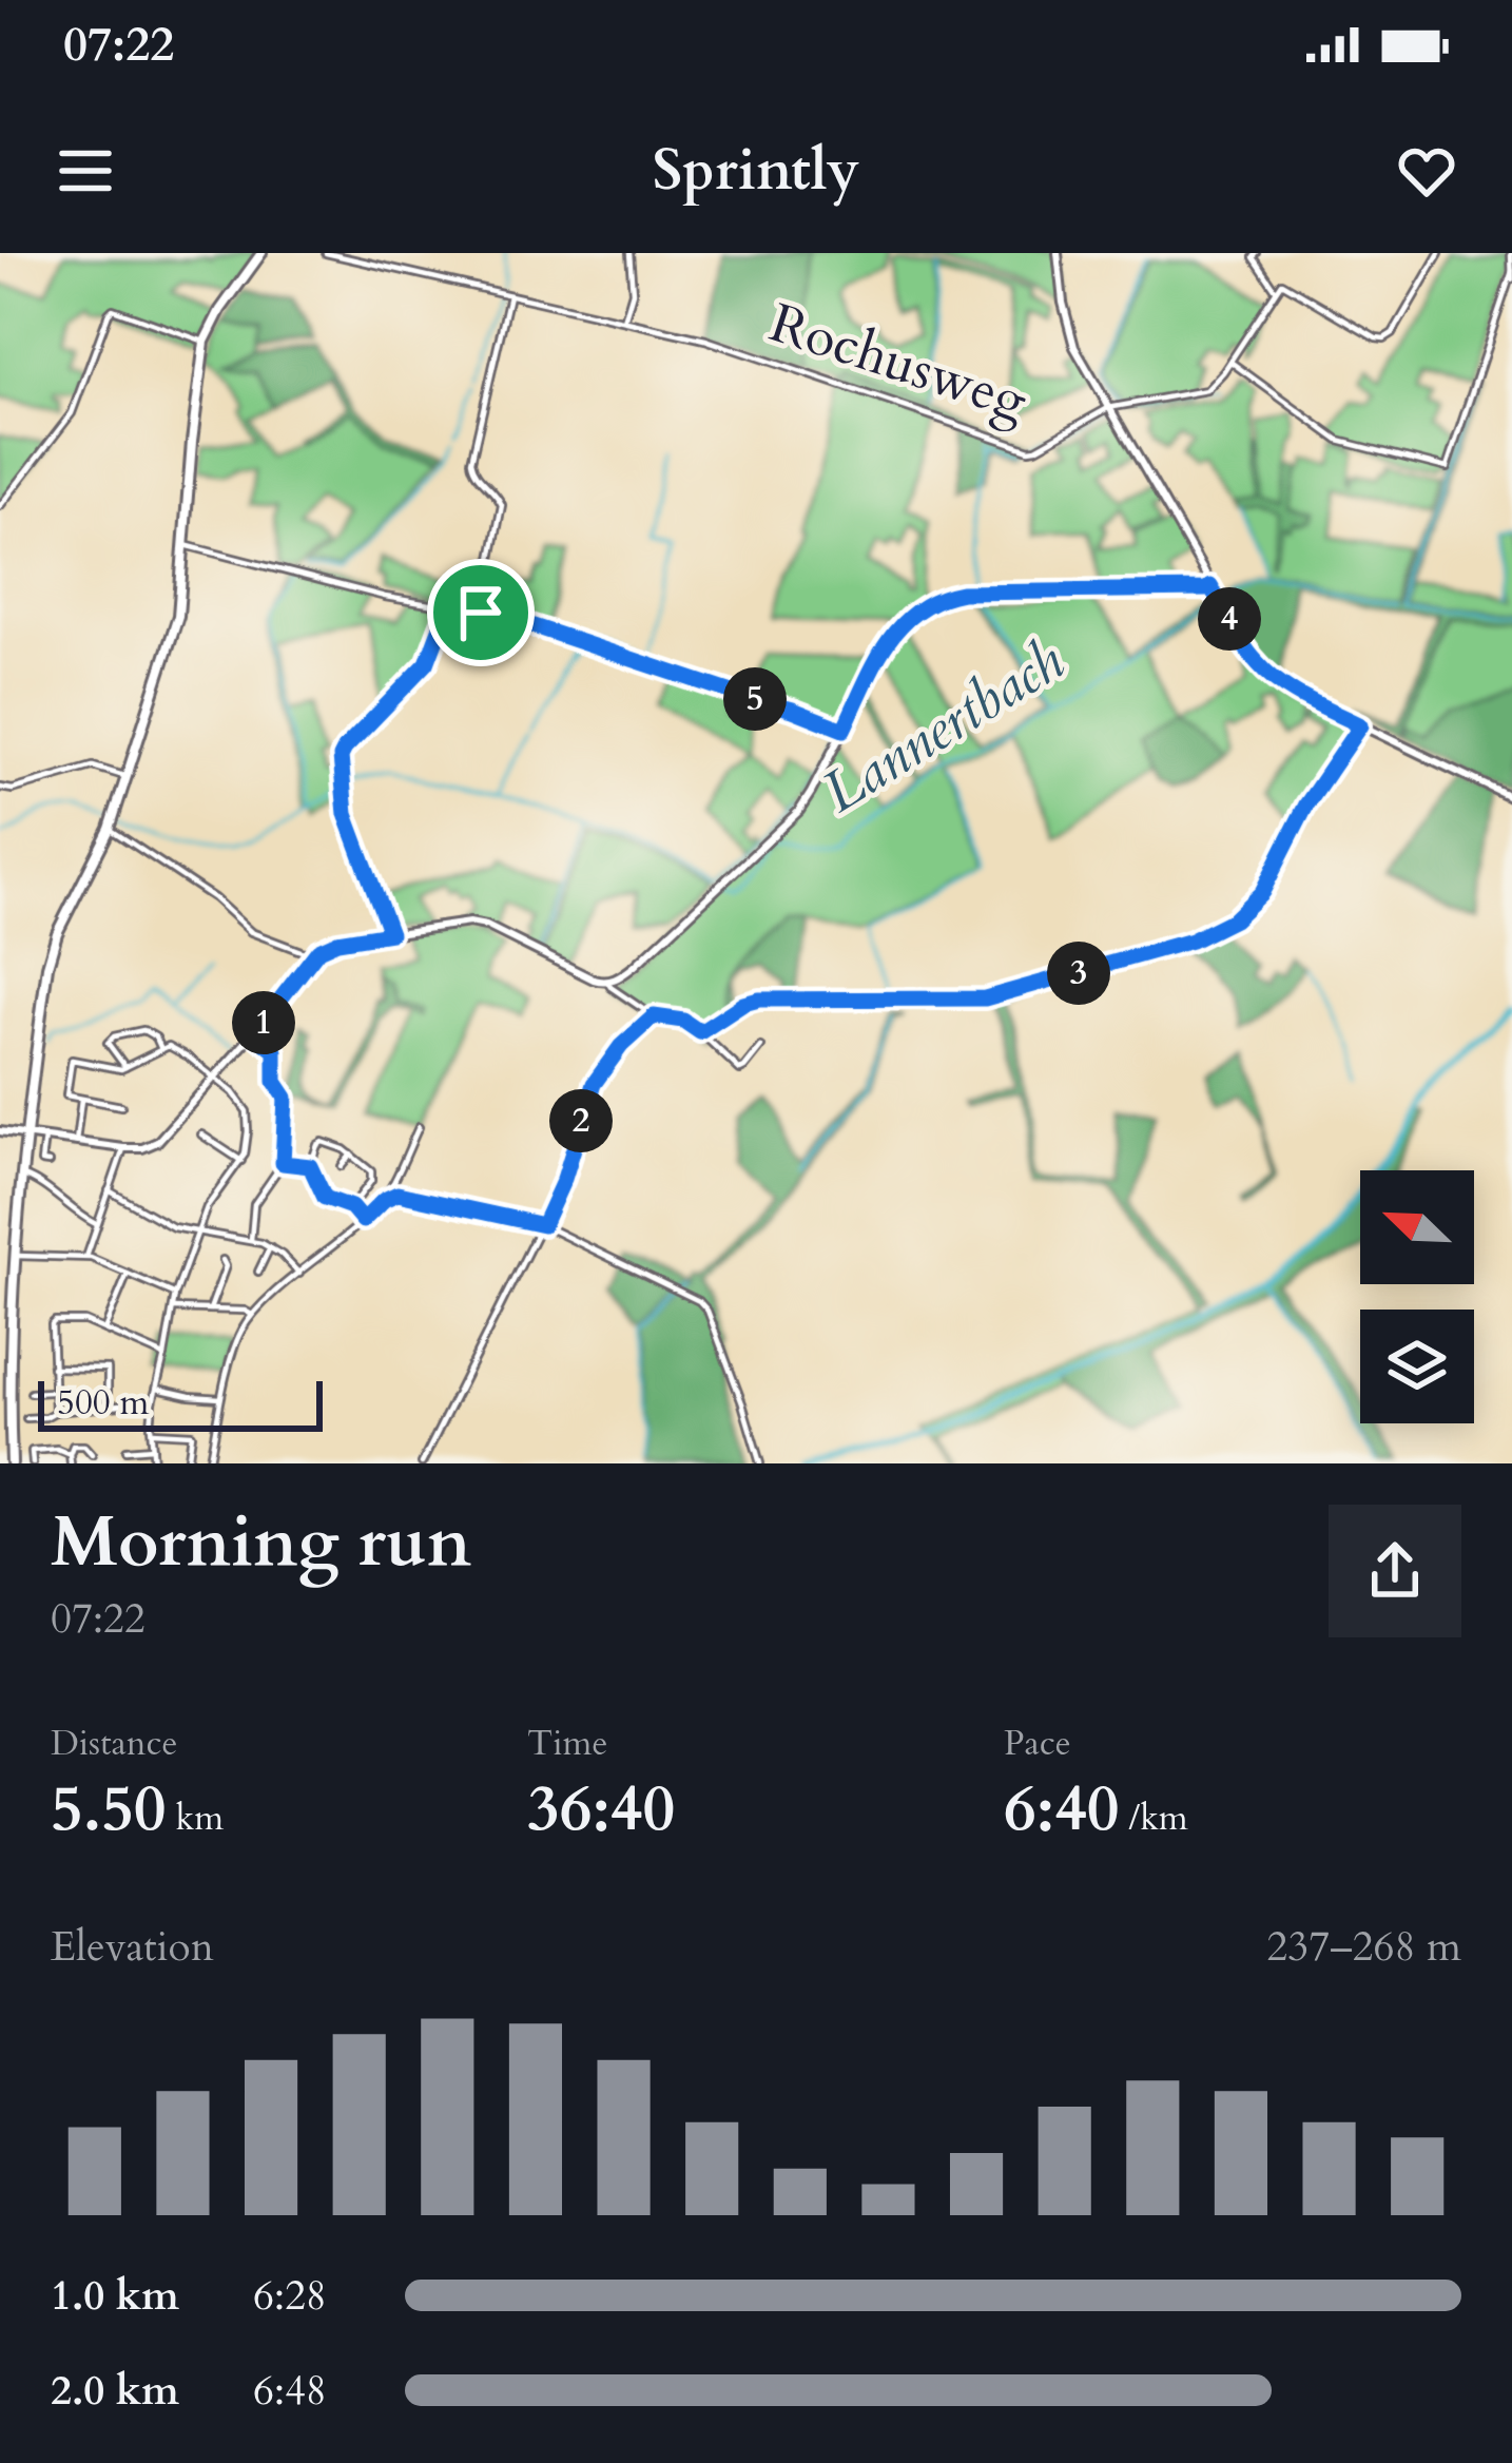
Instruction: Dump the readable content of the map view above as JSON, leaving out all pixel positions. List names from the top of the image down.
{
  "streets": {
    "street": ["Rochusweg"]
  },
  "water": ["Lannertbach"],
  "scale_bar": "500 m",
  "north": "top left",
  "page": {
    "status": "07:22",
    "header": "Sprintly",
    "pins": [
      "4",
      "5",
      "3",
      "1",
      "2"
    ],
    "scale": "500 m",
    "heading": ["Morning run", "07:22"],
    "stats": [
      ["Distance", "5.50 km"],
      ["Time", "36:40"],
      ["Pace", "6:40 /km"]
    ],
    "chart": ["Elevation", "237–268 m"],
    "list": [
      {
        "name": "1.0 km",
        "note": "6:28"
      },
      {
        "name": "2.0 km",
        "note": "6:48"
      }
    ]
  }
}
